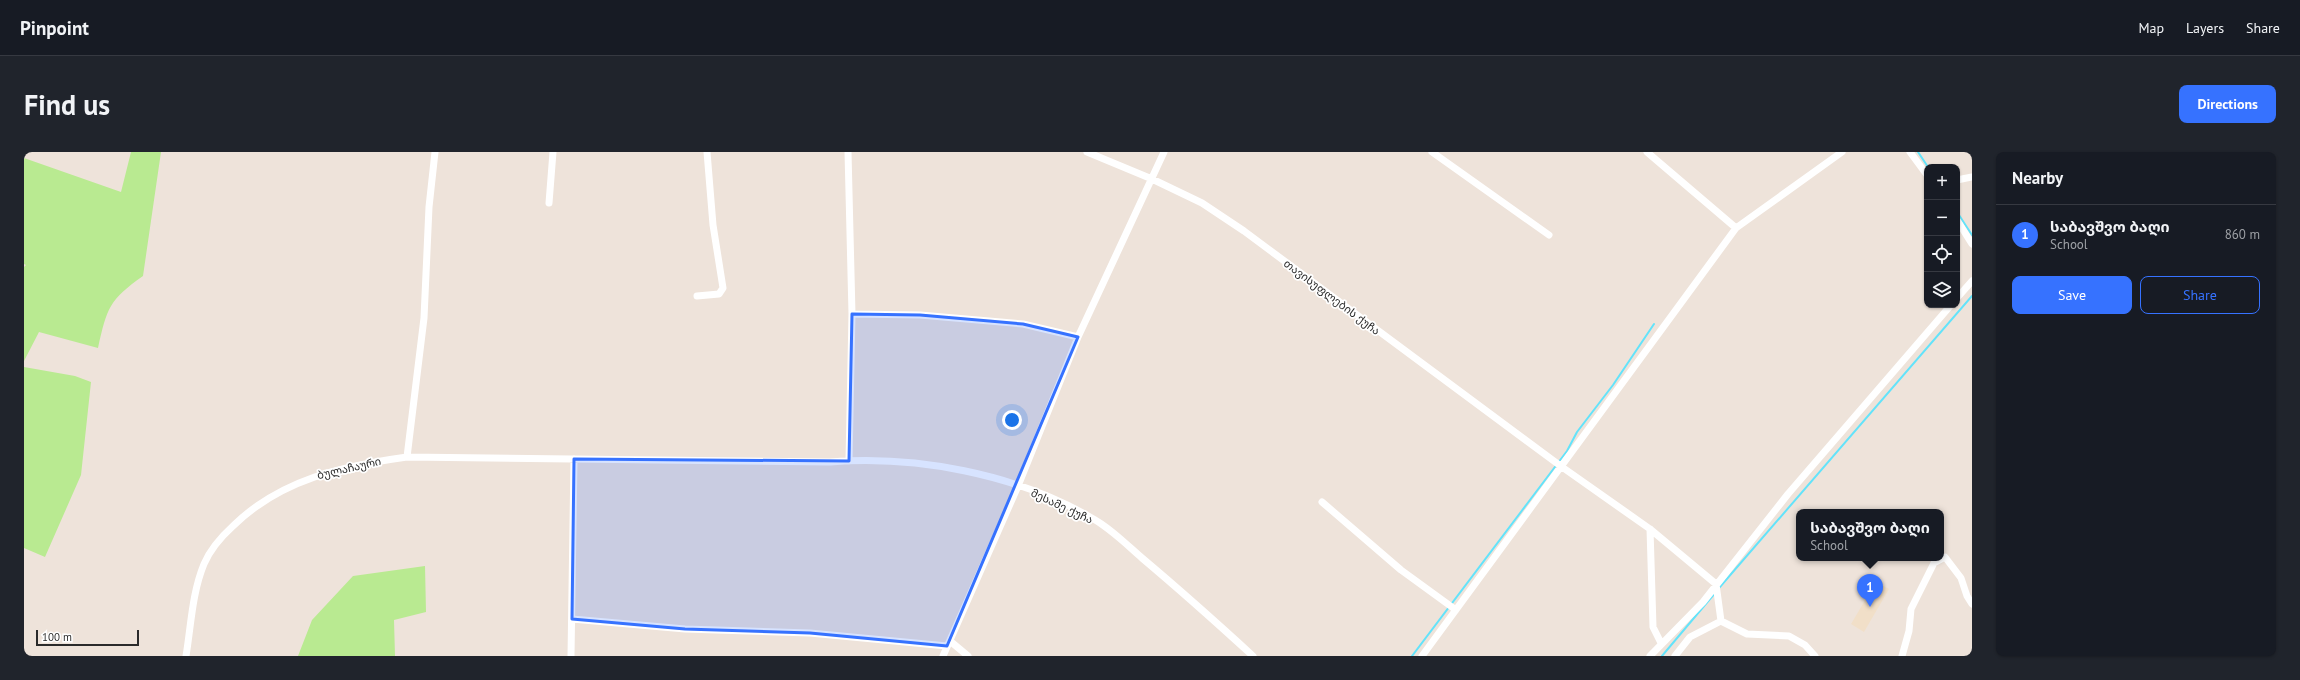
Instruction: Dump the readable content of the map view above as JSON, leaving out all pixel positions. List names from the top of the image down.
{
  "streets": {
    "street": ["თავისუფლების ქუჩა", "ბულაჩაური", "მესამე ქუჩა"]
  },
  "crossings": [
    ["ბულაჩაური", "მესამე ქუჩა"]
  ],
  "scale_bar": "100 m",
  "page": {
    "header": "Pinpoint",
    "nav": ["Map", "Layers", "Share"],
    "buttons": [
      "Directions",
      ["Save", "Share"]
    ],
    "title": "Find us",
    "heading": "Nearby",
    "map_buttons": ["+", "−"],
    "list": [
      {
        "mark": "1",
        "name": "საბავშვო ბაღი",
        "note": "School",
        "value": "860 m"
      }
    ],
    "popup": ["საბავშვო ბაღი", "School"],
    "pins": "1",
    "scale": "100 m"
  }
}
